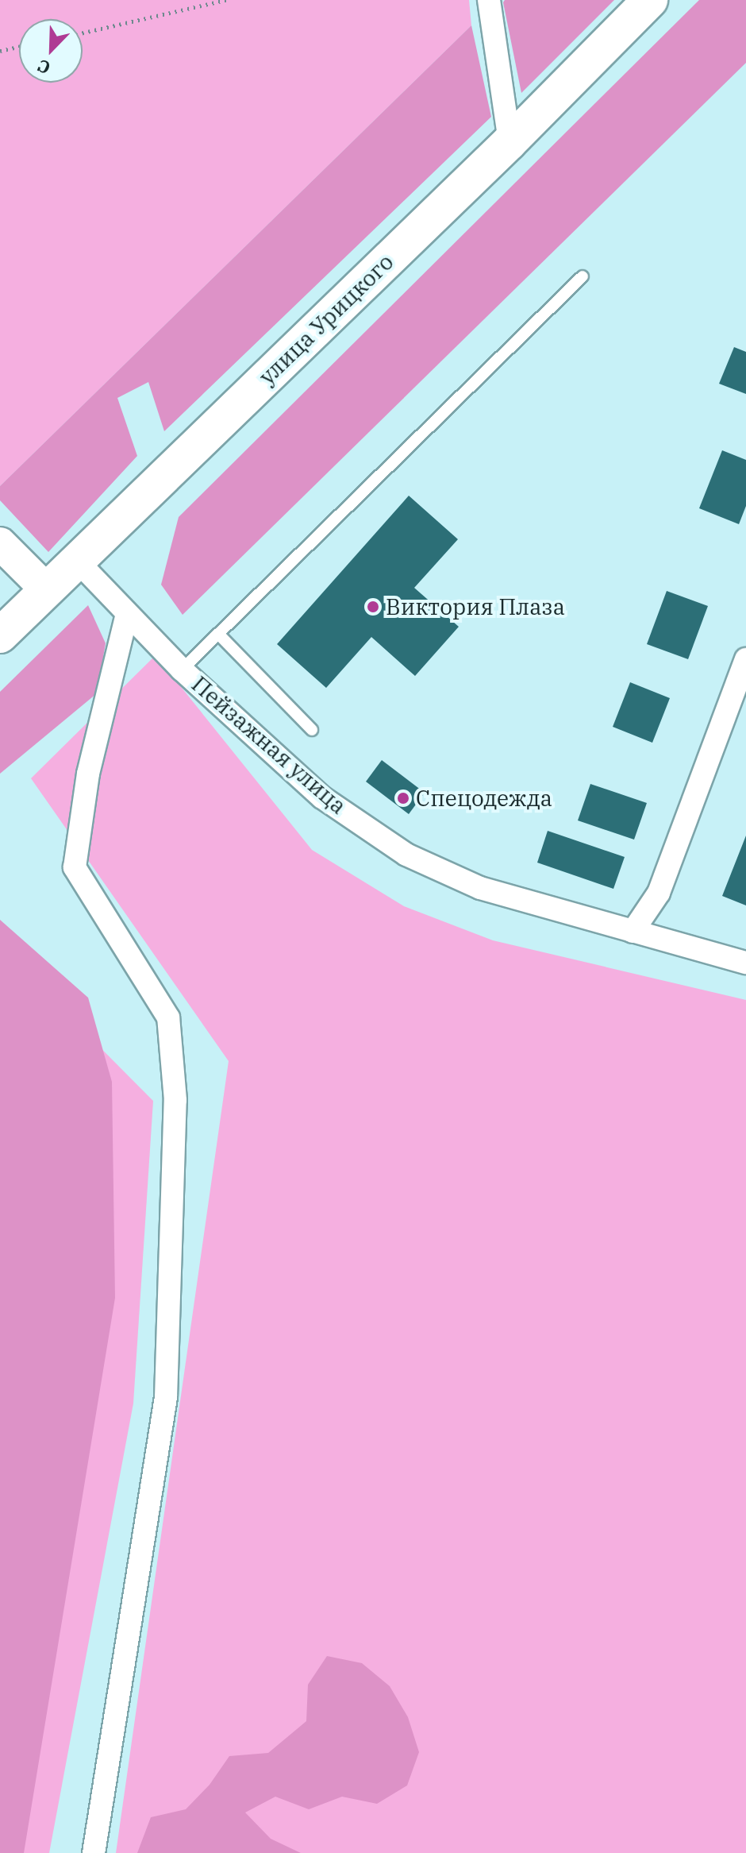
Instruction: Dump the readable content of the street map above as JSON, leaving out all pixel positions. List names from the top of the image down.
{
  "streets": {
    "main road": ["улица Урицкого"],
    "street": ["Пейзажная улица"]
  },
  "crossings": [
    ["улица Урицкого", "Пейзажная улица"]
  ],
  "places": ["Виктория Плаза", "Спецодежда"],
  "north": "bottom left"
}
